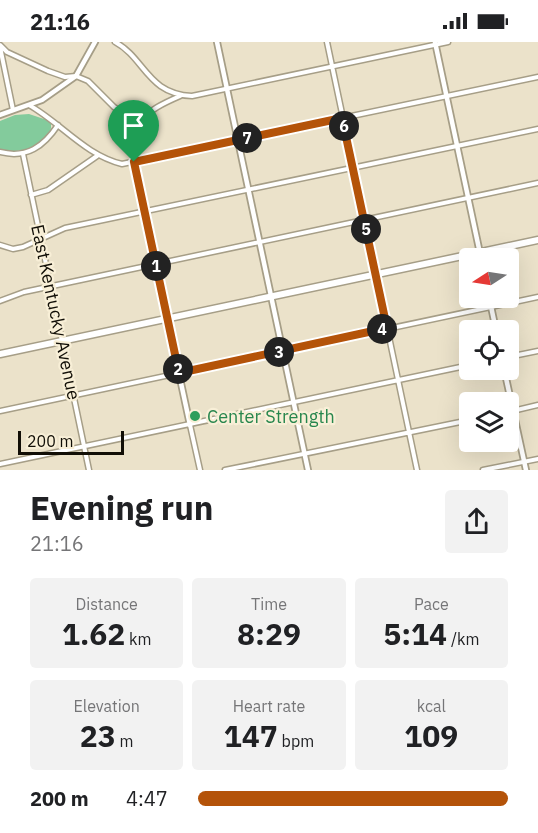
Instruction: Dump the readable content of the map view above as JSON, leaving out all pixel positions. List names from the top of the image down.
{
  "streets": {
    "street": ["East Kentucky Avenue"]
  },
  "places": ["Center Strength"],
  "scale_bar": "200 m",
  "north": "left",
  "page": {
    "status": "21:16",
    "pins": [
      "6",
      "7",
      "5",
      "1",
      "4",
      "3",
      "2"
    ],
    "scale": "200 m",
    "heading": ["Evening run", "21:16"],
    "stats": [
      ["Distance", "1.62 km"],
      ["Time", "8:29"],
      ["Pace", "5:14 /km"],
      ["Elevation", "23 m"],
      ["Heart rate", "147 bpm"],
      ["kcal", "109"]
    ],
    "list": [
      {
        "name": "200 m",
        "note": "4:47"
      }
    ]
  }
}
